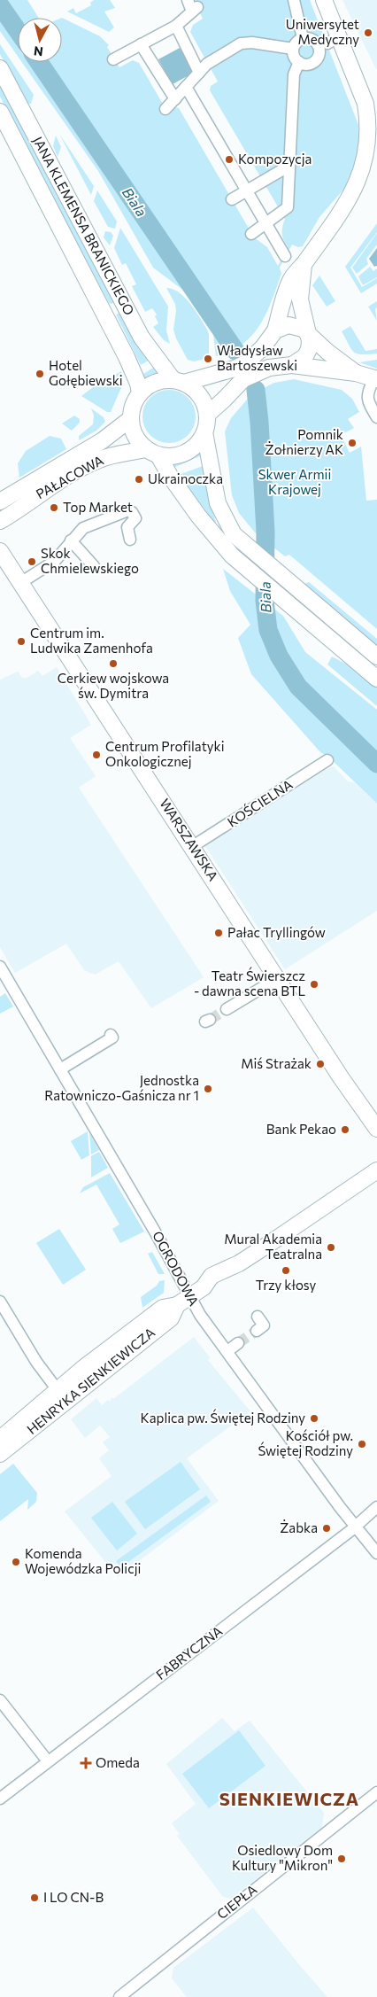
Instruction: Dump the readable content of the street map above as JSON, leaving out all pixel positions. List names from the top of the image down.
{
  "streets": {
    "main road": [
      "JANA KLEMENSA BRANICKIEGO",
      "PAŁACOWA",
      "WARSZAWSKA",
      "HENRYKA SIENKIEWICZA"
    ],
    "street": [
      "KOŚCIELNA",
      "OGRODOWA",
      "FABRYCZNA",
      "CIEPŁA"
    ]
  },
  "crossings": [
    ["JANA KLEMENSA BRANICKIEGO", "PAŁACOWA"],
    ["KOŚCIELNA", "WARSZAWSKA"],
    ["OGRODOWA", "HENRYKA SIENKIEWICZA"],
    ["OGRODOWA", "FABRYCZNA"]
  ],
  "districts": ["SIENKIEWICZA"],
  "water": ["Biala"],
  "parks": ["Skwer Armii Krajowej"],
  "places": {
    "other": [
      "Uniwersytet Medyczny",
      "Kompozycja",
      "Władysław Bartoszewski",
      "Hotel Gołębiewski",
      "Pomnik Żołnierzy AK",
      "Ukrainoczka",
      "Top Market",
      "Skok Chmielewskiego",
      "Centrum im. Ludwika Zamenhofa",
      "Cerkiew wojskowa św. Dymitra",
      "Centrum Profilatyki Onkologicznej",
      "Pałac Tryllingów",
      "Teatr Świerszcz - dawna scena BTL",
      "Miś Strażak",
      "Jednostka Ratowniczo-Gaśnicza nr 1",
      "Bank Pekao",
      "Mural Akademia Teatralna",
      "Trzy kłosy",
      "Kaplica pw. Świętej Rodziny",
      "Kościół pw. Świętej Rodziny",
      "Żabka",
      "Komenda Wojewódzka Policji",
      "Osiedlowy Dom Kultury \"Mikron\"",
      "I LO CN-B"
    ],
    "health": ["Omeda"]
  },
  "north": "bottom"
}
